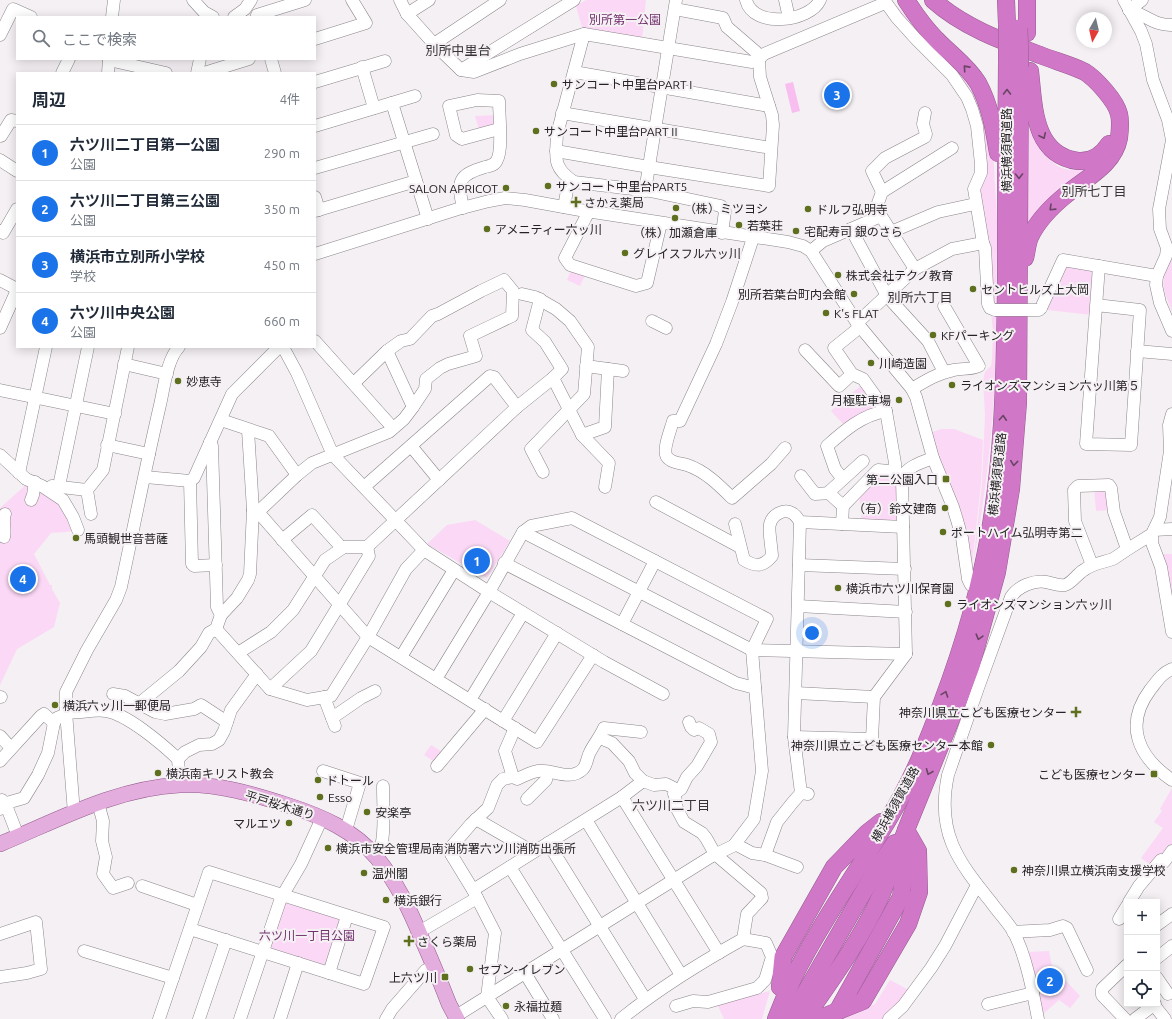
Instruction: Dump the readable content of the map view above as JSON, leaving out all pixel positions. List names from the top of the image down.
{
  "streets": {
    "highway": ["横浜横須賀道路"],
    "main road": ["平戸桜木通り"]
  },
  "districts": [
    "別所中里台",
    "別所七丁目",
    "別所六丁目",
    "六ツ川二丁目"
  ],
  "parks": ["別所第一公園", "六ツ川一丁目公園"],
  "places": {
    "other": [
      "サンコート中里台PART I",
      "サンコート中里台PART II",
      "サンコート中里台PART5",
      "SALON APRICOT",
      "（株）ミツヨシ",
      "ドルフ弘明寺",
      "（株）加瀬倉庫",
      "若葉荘",
      "アメニティー六ッ川",
      "宅配寿司 銀のさら",
      "グレイスフル六ッ川",
      "株式会社テクノ教育",
      "セントヒルズ上大岡",
      "別所若葉台町内会館",
      "K's FLAT",
      "KFパーキング",
      "川崎造園",
      "妙恵寺",
      "ライオンズマンション六ッ川第５",
      "月極駐車場",
      "（有）鈴文建商",
      "ポートハイム弘明寺第二",
      "馬頭観世音菩薩",
      "横浜市六ツ川保育園",
      "ライオンズマンション六ッ川",
      "横浜六ッ川一郵便局",
      "神奈川県立こども医療センター本館",
      "横浜南キリスト教会",
      "ドトール",
      "Esso",
      "安楽亭",
      "マルエツ",
      "横浜市安全管理局南消防署六ツ川消防出張所",
      "神奈川県立横浜南支援学校",
      "温州閣",
      "横浜銀行",
      "セブン-イレブン",
      "永福拉麺"
    ],
    "health": ["さかえ薬局", "神奈川県立こども医療センター", "さくら薬局"],
    "transit": ["第二公園入口", "こども医療センター", "上六ツ川"]
  },
  "north": "bottom",
  "page": {
    "search": "ここで検索",
    "heading": ["周辺", "4件"],
    "pins": [
      "3",
      "1",
      "4",
      "2"
    ],
    "list": [
      {
        "mark": "1",
        "name": "六ツ川二丁目第一公園",
        "note": "公園",
        "value": "290 m"
      },
      {
        "mark": "2",
        "name": "六ツ川二丁目第三公園",
        "note": "公園",
        "value": "350 m"
      },
      {
        "mark": "3",
        "name": "横浜市立別所小学校",
        "note": "学校",
        "value": "450 m"
      },
      {
        "mark": "4",
        "name": "六ツ川中央公園",
        "note": "公園",
        "value": "660 m"
      }
    ],
    "map_buttons": ["+", "−"]
  }
}
